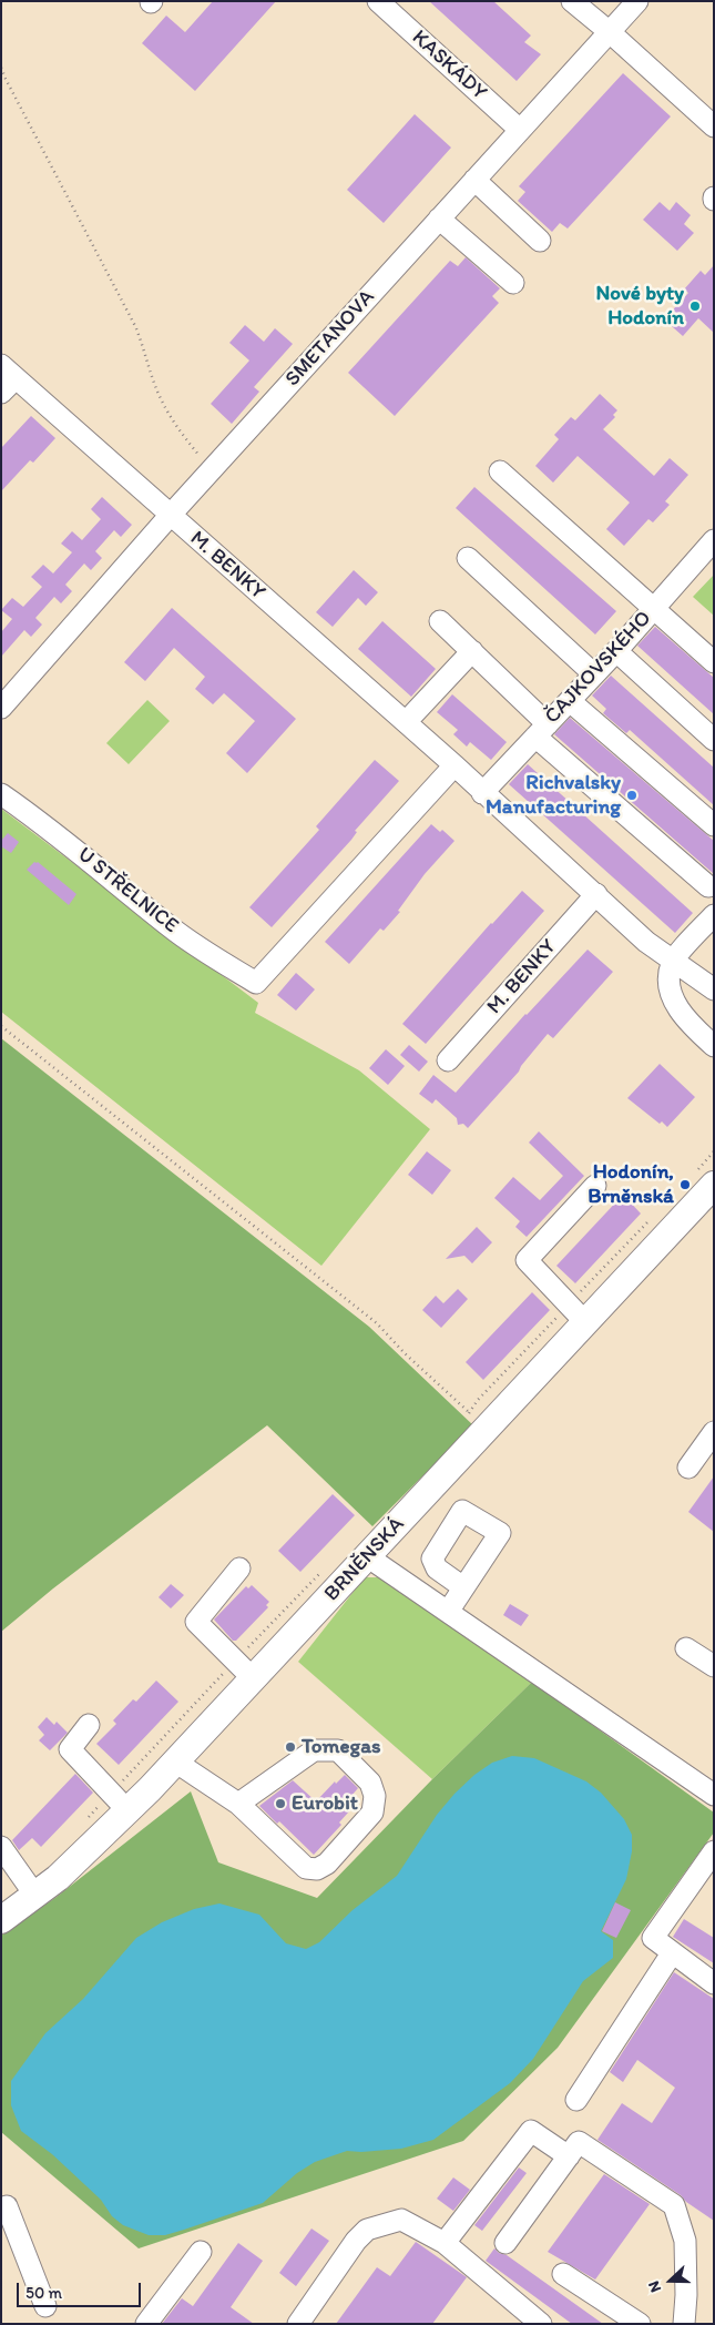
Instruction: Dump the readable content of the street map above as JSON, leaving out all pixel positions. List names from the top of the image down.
{
  "streets": {
    "main road": ["BRNĚNSKÁ"],
    "street": [
      "KASKÁDY",
      "SMETANOVA",
      "M. BENKY",
      "ČAJKOVSKÉHO",
      "U STŘELNICE"
    ]
  },
  "crossings": [
    ["KASKÁDY", "SMETANOVA"],
    ["SMETANOVA", "M. BENKY"],
    ["M. BENKY", "ČAJKOVSKÉHO"],
    ["M. BENKY", "U STŘELNICE"]
  ],
  "places": [
    "Nové byty Hodonín",
    "Richvalsky Manufacturing",
    "Hodonín, Brněnská",
    "Tomegas",
    "Eurobit"
  ],
  "scale_bar": "50 m",
  "north": "left"
}
